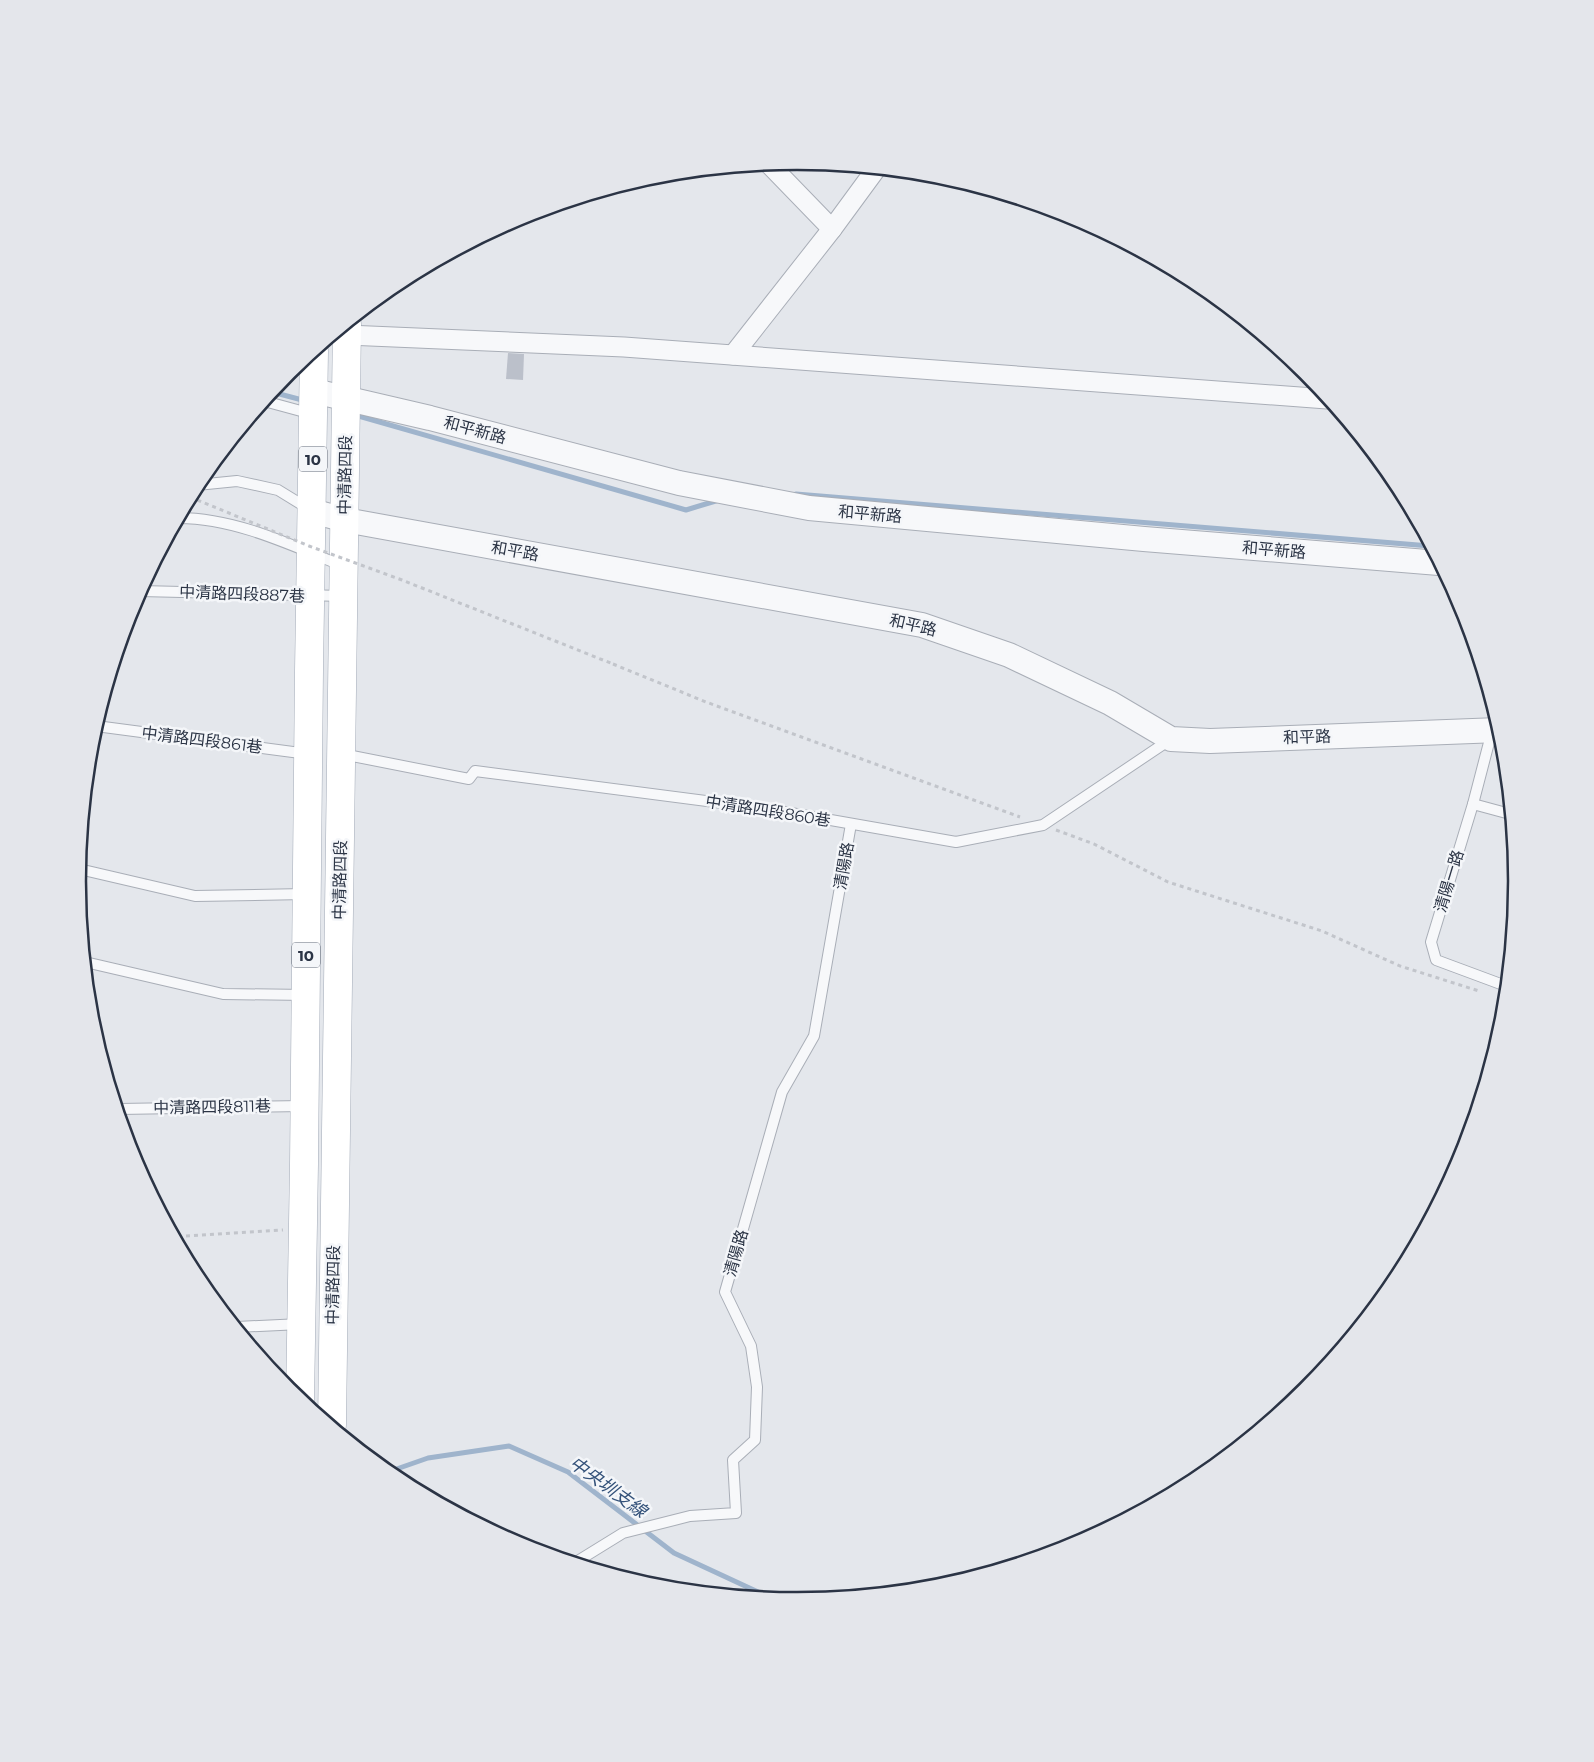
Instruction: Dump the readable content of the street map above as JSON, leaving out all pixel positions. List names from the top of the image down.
{
  "streets": {
    "main road": ["10", "中清路四段"],
    "street": ["和平新路", "和平路"],
    "lane": [
      "中清路四段887巷",
      "中清路四段861巷",
      "中清路四段860巷",
      "清陽路",
      "清陽一路",
      "中清路四段811巷"
    ]
  },
  "crossings": [
    ["和平新路", "中清路四段"],
    ["中清路四段", "和平路"],
    ["中清路四段", "中清路四段887巷"],
    ["中清路四段", "中清路四段861巷"],
    ["中清路四段", "中清路四段860巷"],
    ["中清路四段", "中清路四段811巷"],
    ["和平路", "中清路四段860巷"],
    ["中清路四段860巷", "清陽路"]
  ],
  "water": ["中央圳支線"]
}
